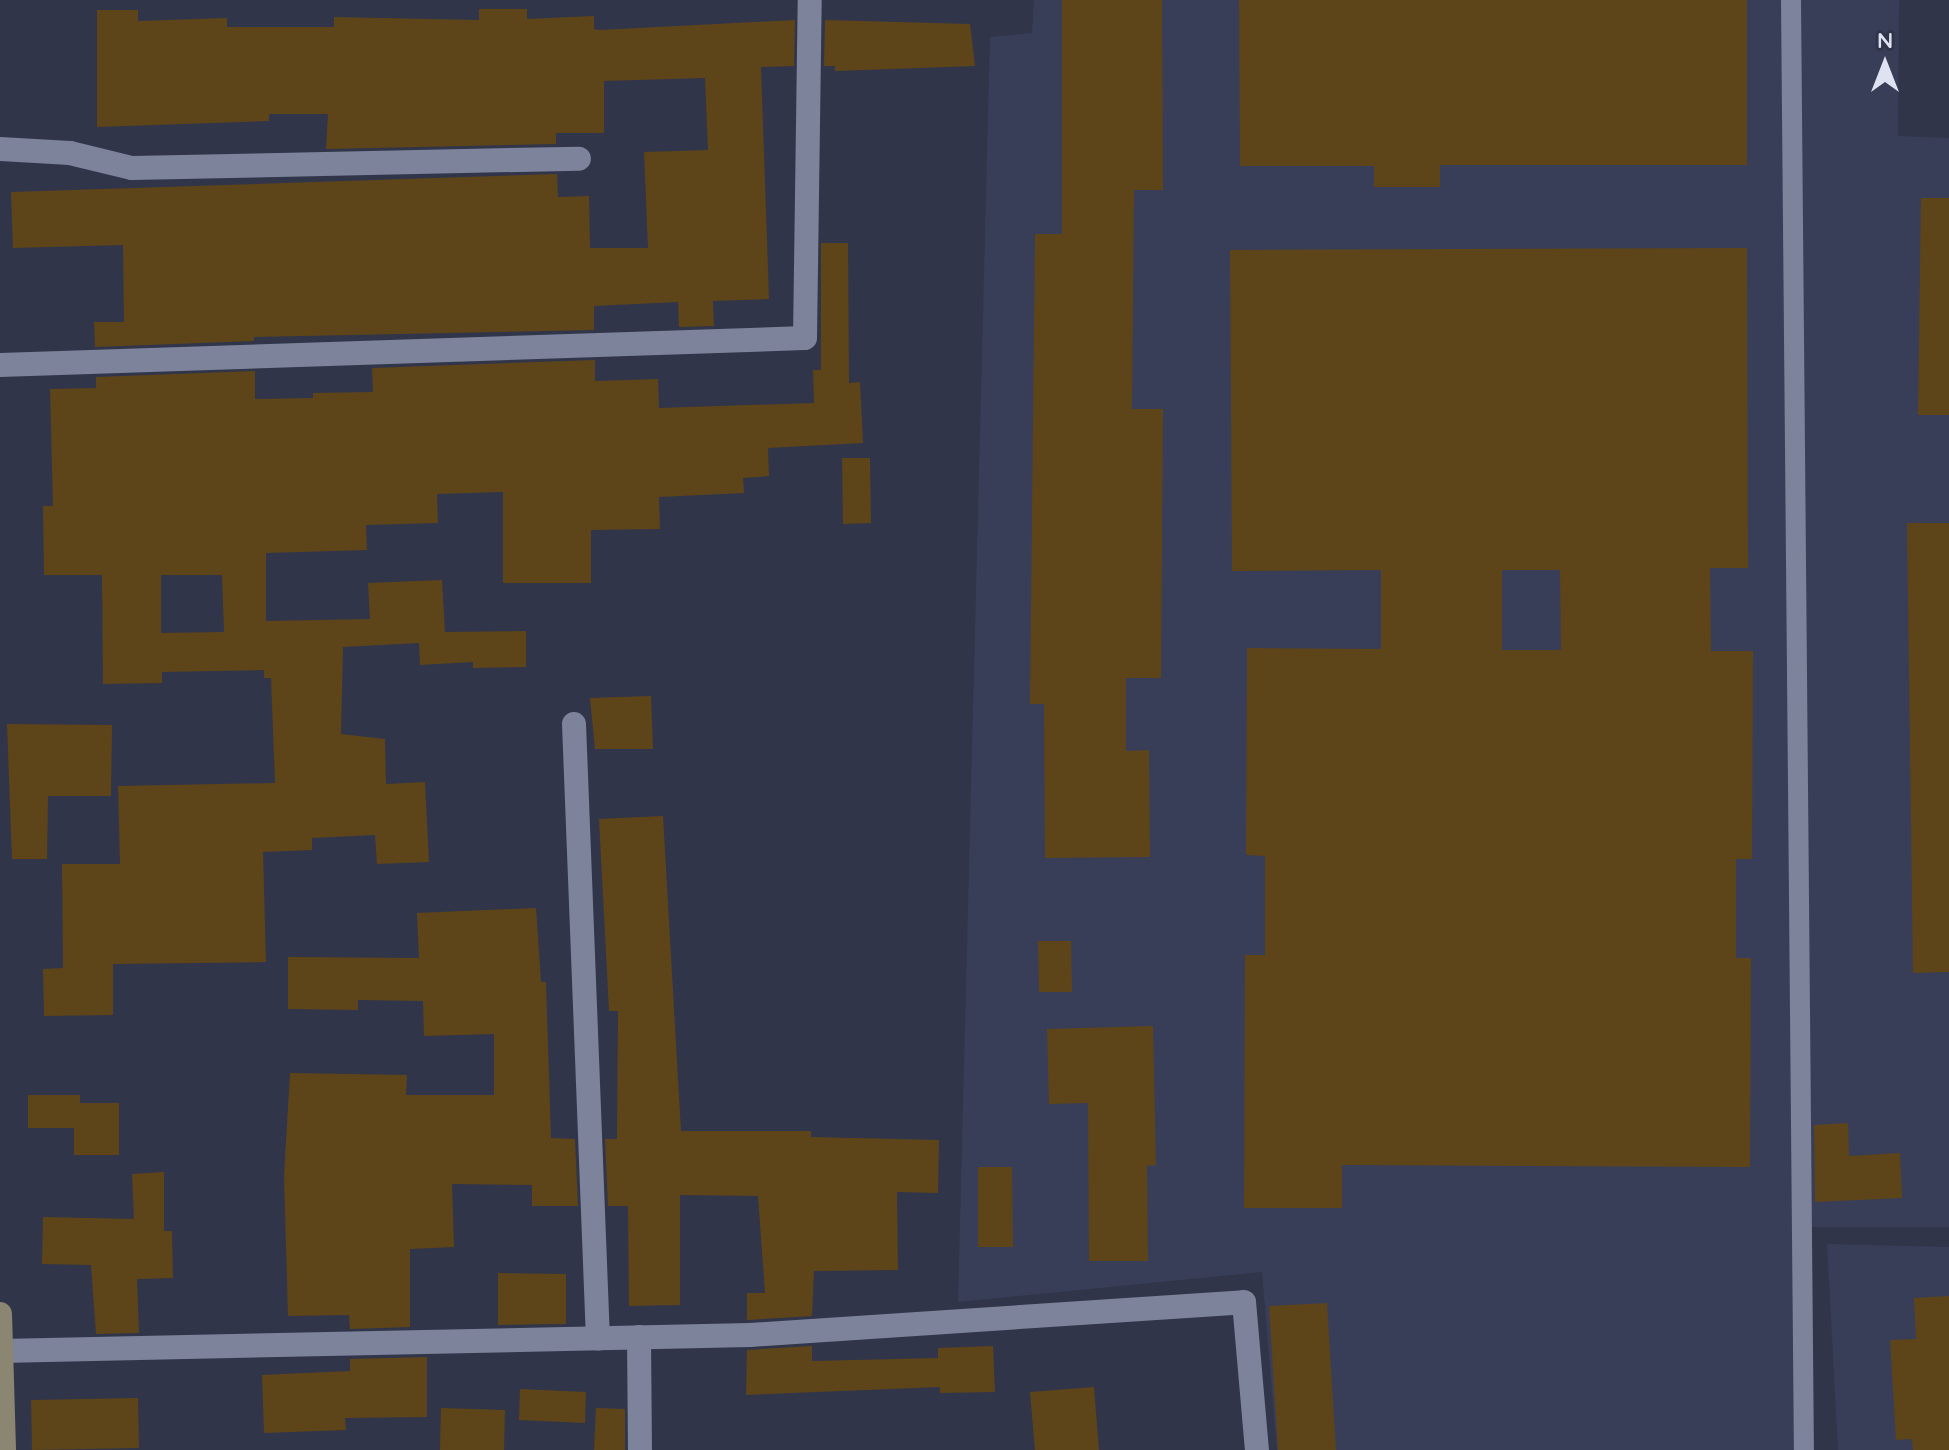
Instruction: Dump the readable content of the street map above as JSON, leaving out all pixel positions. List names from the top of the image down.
{
  "north": "top"
}
